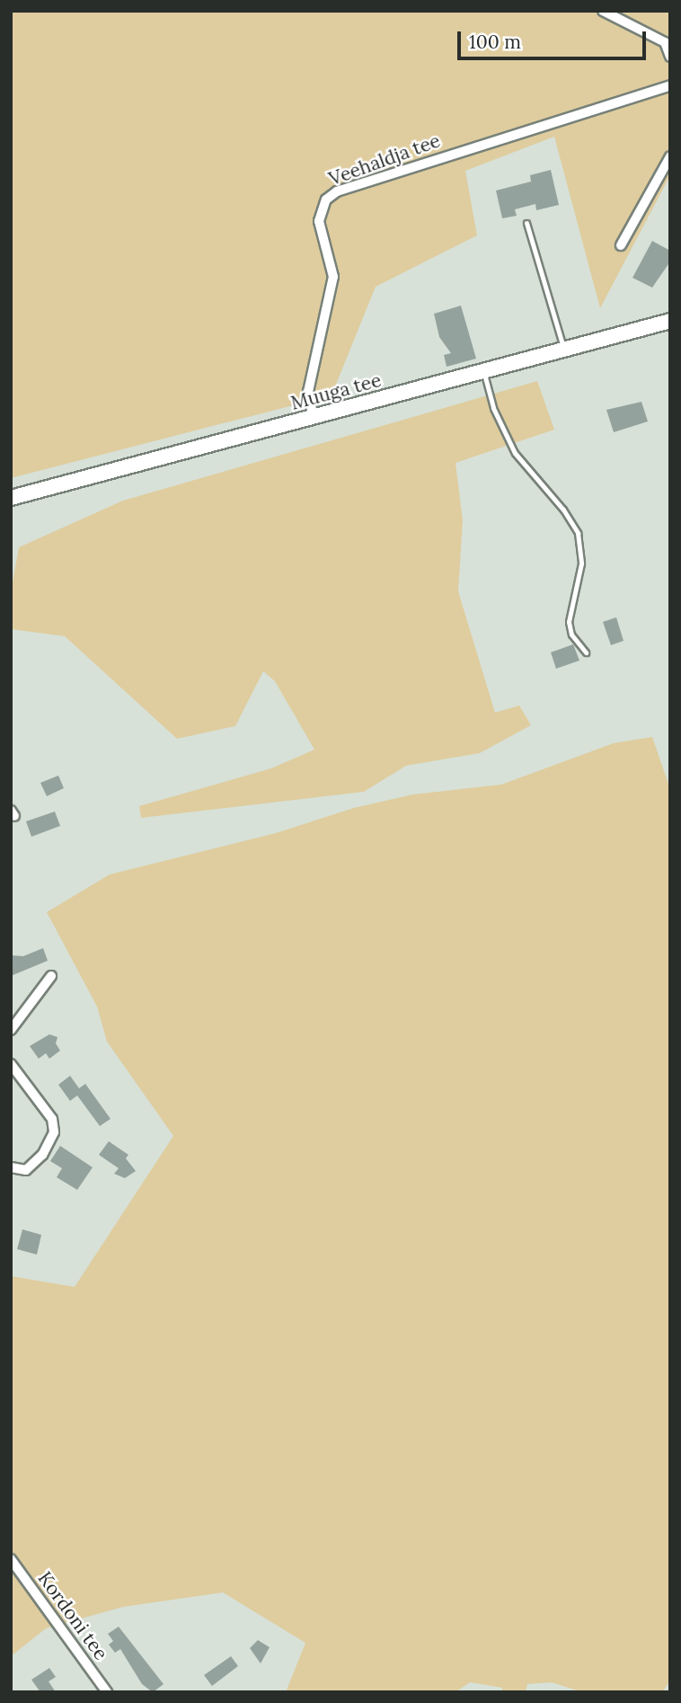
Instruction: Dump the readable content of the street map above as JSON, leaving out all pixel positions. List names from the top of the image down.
{
  "streets": {
    "street": ["Veehaldja tee", "Muuga tee", "Kordoni tee"]
  },
  "crossings": [
    ["Veehaldja tee", "Muuga tee"]
  ],
  "scale_bar": "100 m"
}
